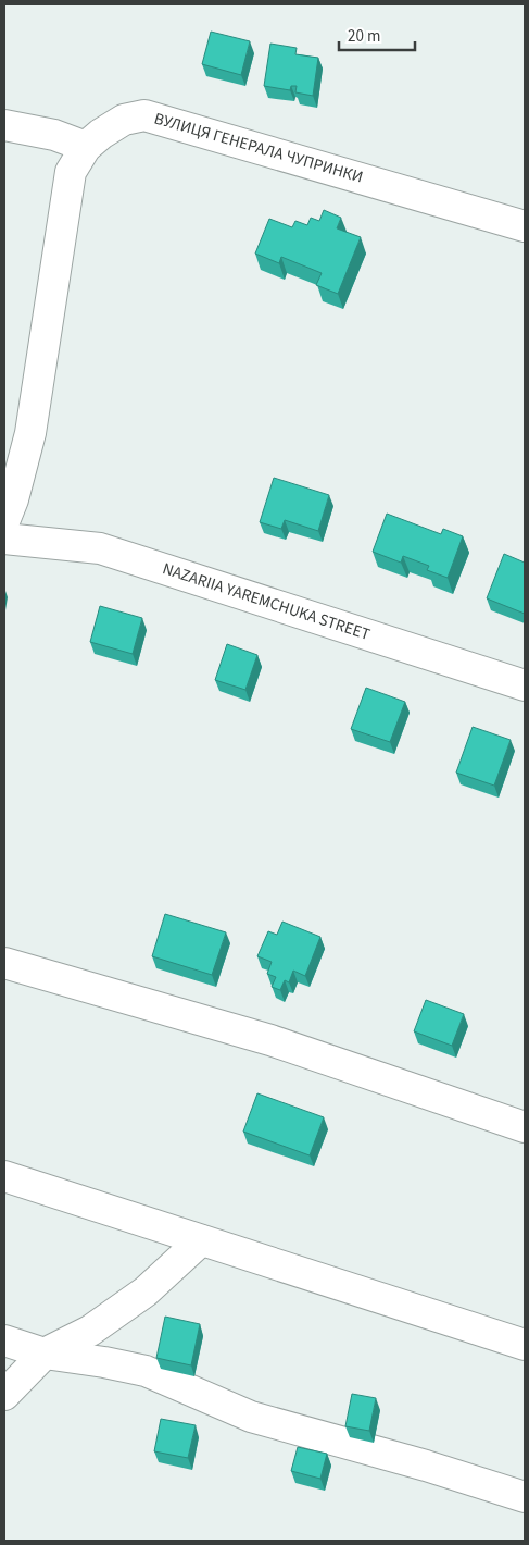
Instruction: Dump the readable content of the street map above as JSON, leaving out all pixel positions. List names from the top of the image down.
{
  "streets": {
    "street": ["ВУЛИЦЯ ГЕНЕРАЛА ЧУПРИНКИ", "NAZARIIA YAREMCHUKA STREET"]
  },
  "scale_bar": "20 m"
}
